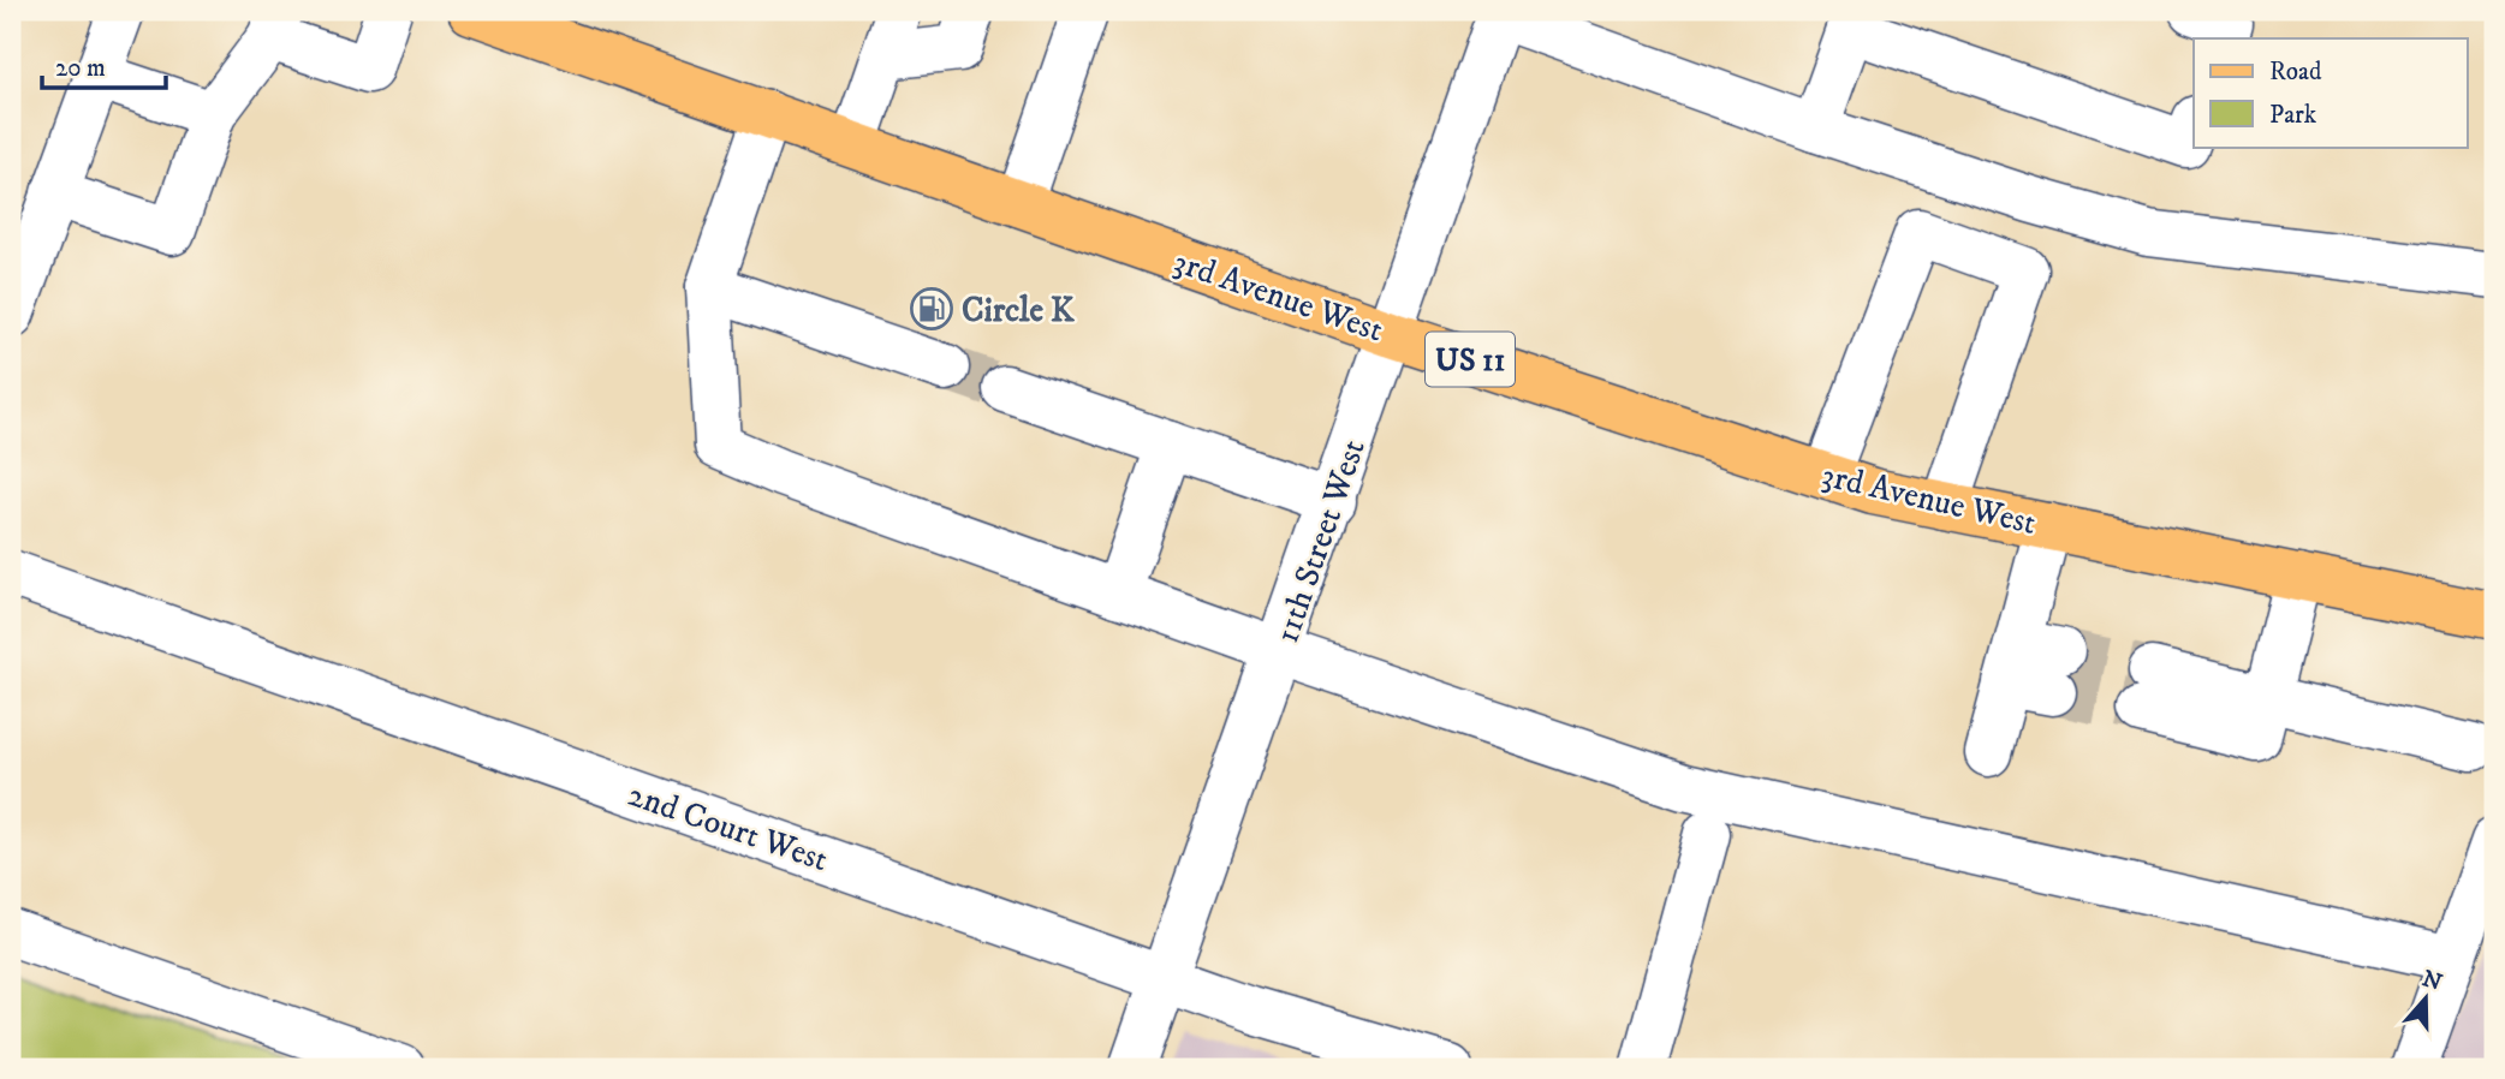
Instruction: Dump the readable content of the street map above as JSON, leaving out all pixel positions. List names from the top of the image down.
{
  "streets": {
    "main road": ["3rd Avenue West", "US 11"],
    "street": ["11th Street West", "2nd Court West"]
  },
  "crossings": [
    ["3rd Avenue West", "11th Street West"],
    ["11th Street West", "2nd Court West"]
  ],
  "places": {
    "fuel station": ["Circle K"]
  },
  "legend": ["Road", "Park"],
  "scale_bar": "20 m",
  "north": "top"
}
